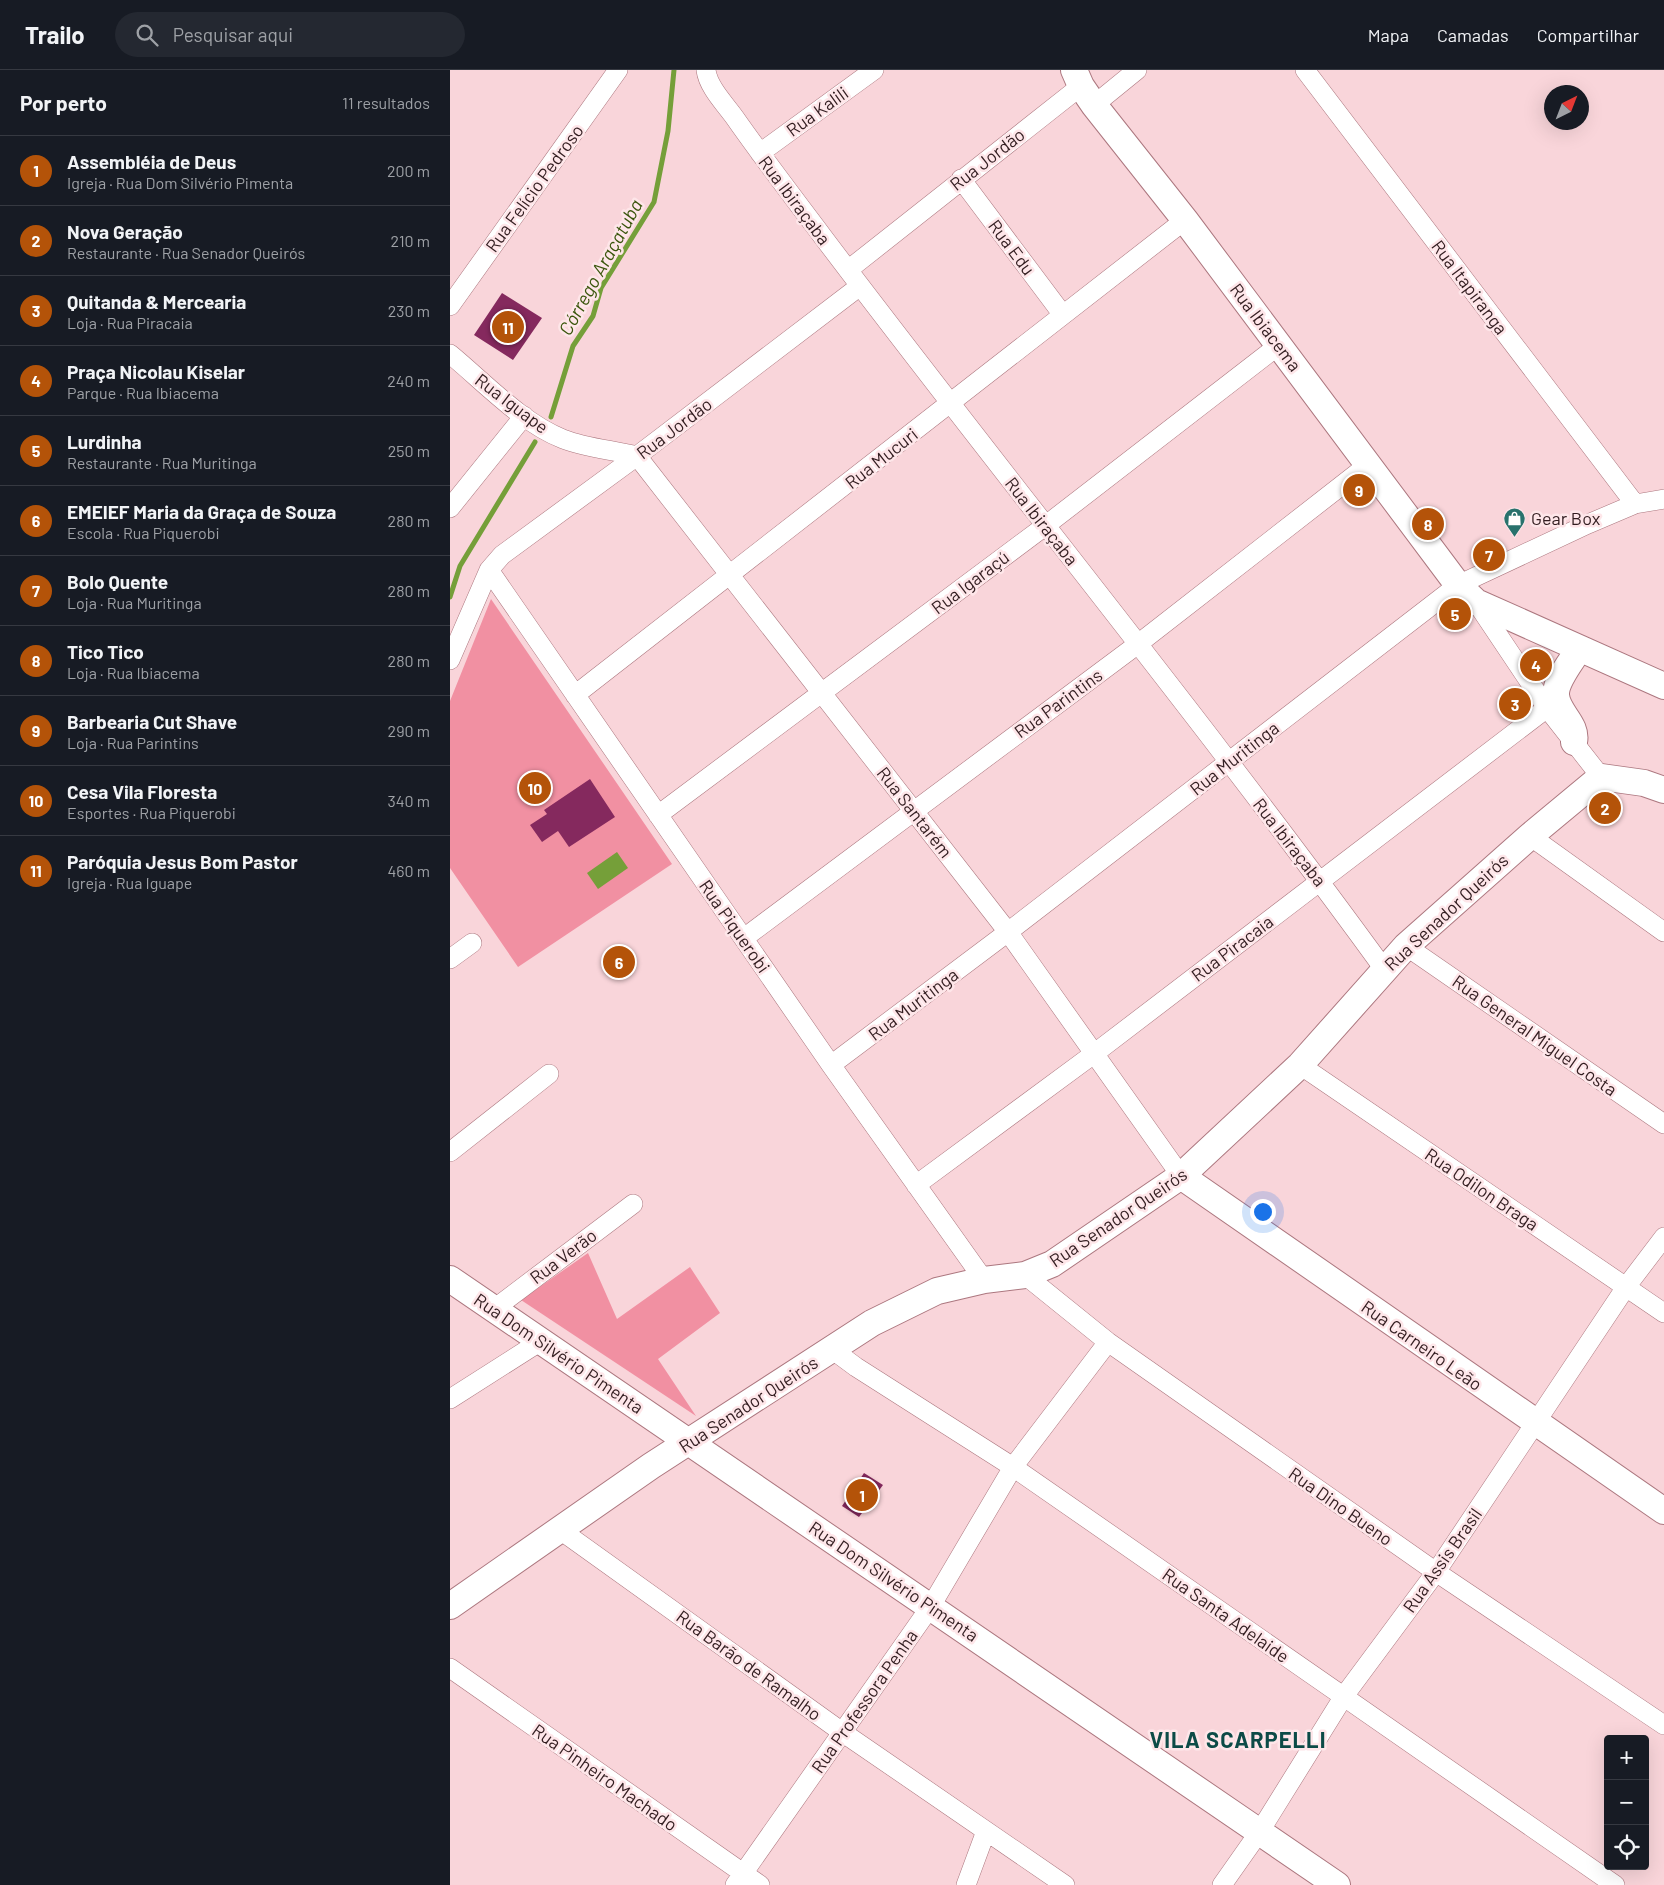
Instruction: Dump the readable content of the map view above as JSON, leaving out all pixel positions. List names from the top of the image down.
{
  "streets": {
    "street": [
      "Rua Kalili",
      "Rua Jordão",
      "Rua Felício Pedroso",
      "Rua Ibiraçaba",
      "Rua Edu",
      "Rua Itapiranga",
      "Rua Ibiacema",
      "Rua Iguape",
      "Rua Mucuri",
      "Rua Igaraçú",
      "Rua Parintins",
      "Rua Muritinga",
      "Rua Santarém",
      "Rua Senador Queirós",
      "Rua Piquerobi",
      "Rua Piracaia",
      "Rua General Miguel Costa",
      "Rua Odilon Braga",
      "Rua Verão",
      "Rua Carneiro Leão",
      "Rua Dom Silvério Pimenta",
      "Rua Dino Bueno",
      "Rua Assis Brasil",
      "Rua Santa Adelaide",
      "Rua Barão de Ramalho",
      "Rua Professora Penha",
      "Rua Pinheiro Machado"
    ]
  },
  "crossings": [
    ["Rua Kalili", "Rua Ibiraçaba"],
    ["Rua Jordão", "Rua Ibiraçaba"],
    ["Rua Jordão", "Rua Edu"],
    ["Rua Jordão", "Rua Ibiacema"],
    ["Rua Jordão", "Rua Iguape"],
    ["Rua Jordão", "Rua Santarém"],
    ["Rua Jordão", "Rua Piquerobi"],
    ["Rua Ibiraçaba", "Rua Mucuri"],
    ["Rua Ibiraçaba", "Rua Igaraçú"],
    ["Rua Ibiraçaba", "Rua Parintins"],
    ["Rua Ibiraçaba", "Rua Muritinga"],
    ["Rua Ibiraçaba", "Rua Senador Queirós"],
    ["Rua Ibiraçaba", "Rua Piracaia"],
    ["Rua Edu", "Rua Mucuri"],
    ["Rua Itapiranga", "Rua Muritinga"],
    ["Rua Ibiacema", "Rua Mucuri"],
    ["Rua Ibiacema", "Rua Igaraçú"],
    ["Rua Ibiacema", "Rua Parintins"],
    ["Rua Ibiacema", "Rua Muritinga"],
    ["Rua Ibiacema", "Rua Senador Queirós"],
    ["Rua Ibiacema", "Rua Piracaia"],
    ["Rua Iguape", "Rua Santarém"],
    ["Rua Mucuri", "Rua Santarém"],
    ["Rua Mucuri", "Rua Piquerobi"],
    ["Rua Igaraçú", "Rua Santarém"],
    ["Rua Igaraçú", "Rua Piquerobi"],
    ["Rua Parintins", "Rua Santarém"],
    ["Rua Parintins", "Rua Piquerobi"],
    ["Rua Muritinga", "Rua Santarém"],
    ["Rua Muritinga", "Rua Piquerobi"],
    ["Rua Santarém", "Rua Senador Queirós"],
    ["Rua Santarém", "Rua Piracaia"],
    ["Rua Santarém", "Rua Carneiro Leão"],
    ["Rua Senador Queirós", "Rua Piquerobi"],
    ["Rua Senador Queirós", "Rua General Miguel Costa"],
    ["Rua Senador Queirós", "Rua Odilon Braga"],
    ["Rua Senador Queirós", "Rua Carneiro Leão"],
    ["Rua Senador Queirós", "Rua Dom Silvério Pimenta"],
    ["Rua Senador Queirós", "Rua Dino Bueno"],
    ["Rua Senador Queirós", "Rua Santa Adelaide"],
    ["Rua Senador Queirós", "Rua Barão de Ramalho"],
    ["Rua Piquerobi", "Rua Piracaia"],
    ["Rua Odilon Braga", "Rua Assis Brasil"],
    ["Rua Verão", "Rua Dom Silvério Pimenta"],
    ["Rua Carneiro Leão", "Rua Assis Brasil"],
    ["Rua Dom Silvério Pimenta", "Rua Assis Brasil"],
    ["Rua Dom Silvério Pimenta", "Rua Professora Penha"],
    ["Rua Dino Bueno", "Rua Assis Brasil"],
    ["Rua Dino Bueno", "Rua Professora Penha"],
    ["Rua Assis Brasil", "Rua Santa Adelaide"],
    ["Rua Santa Adelaide", "Rua Professora Penha"],
    ["Rua Barão de Ramalho", "Rua Professora Penha"],
    ["Rua Professora Penha", "Rua Pinheiro Machado"]
  ],
  "districts": ["VILA SCARPELLI"],
  "water": ["Córrego Araçatuba"],
  "places": {
    "shop": ["Gear Box"]
  },
  "north": "top right",
  "page": {
    "header": "Trailo",
    "search": "Pesquisar aqui",
    "nav": ["Mapa", "Camadas", "Compartilhar"],
    "heading": ["Por perto", "11 resultados"],
    "list": [
      {
        "mark": "1",
        "name": "Assembléia de Deus",
        "note": "Igreja · Rua Dom Silvério Pimenta",
        "value": "200 m"
      },
      {
        "mark": "2",
        "name": "Nova Geração",
        "note": "Restaurante · Rua Senador Queirós",
        "value": "210 m"
      },
      {
        "mark": "3",
        "name": "Quitanda & Mercearia",
        "note": "Loja · Rua Piracaia",
        "value": "230 m"
      },
      {
        "mark": "4",
        "name": "Praça Nicolau Kiselar",
        "note": "Parque · Rua Ibiacema",
        "value": "240 m"
      },
      {
        "mark": "5",
        "name": "Lurdinha",
        "note": "Restaurante · Rua Muritinga",
        "value": "250 m"
      },
      {
        "mark": "6",
        "name": "EMEIEF Maria da Graça de Souza",
        "note": "Escola · Rua Piquerobi",
        "value": "280 m"
      },
      {
        "mark": "7",
        "name": "Bolo Quente",
        "note": "Loja · Rua Muritinga",
        "value": "280 m"
      },
      {
        "mark": "8",
        "name": "Tico Tico",
        "note": "Loja · Rua Ibiacema",
        "value": "280 m"
      },
      {
        "mark": "9",
        "name": "Barbearia Cut Shave",
        "note": "Loja · Rua Parintins",
        "value": "290 m"
      },
      {
        "mark": "10",
        "name": "Cesa Vila Floresta",
        "note": "Esportes · Rua Piquerobi",
        "value": "340 m"
      },
      {
        "mark": "11",
        "name": "Paróquia Jesus Bom Pastor",
        "note": "Igreja · Rua Iguape",
        "value": "460 m"
      }
    ],
    "pins": [
      "11",
      "9",
      "8",
      "7",
      "5",
      "4",
      "3",
      "10",
      "2",
      "6",
      "1"
    ],
    "map_buttons": ["+", "−"]
  }
}
